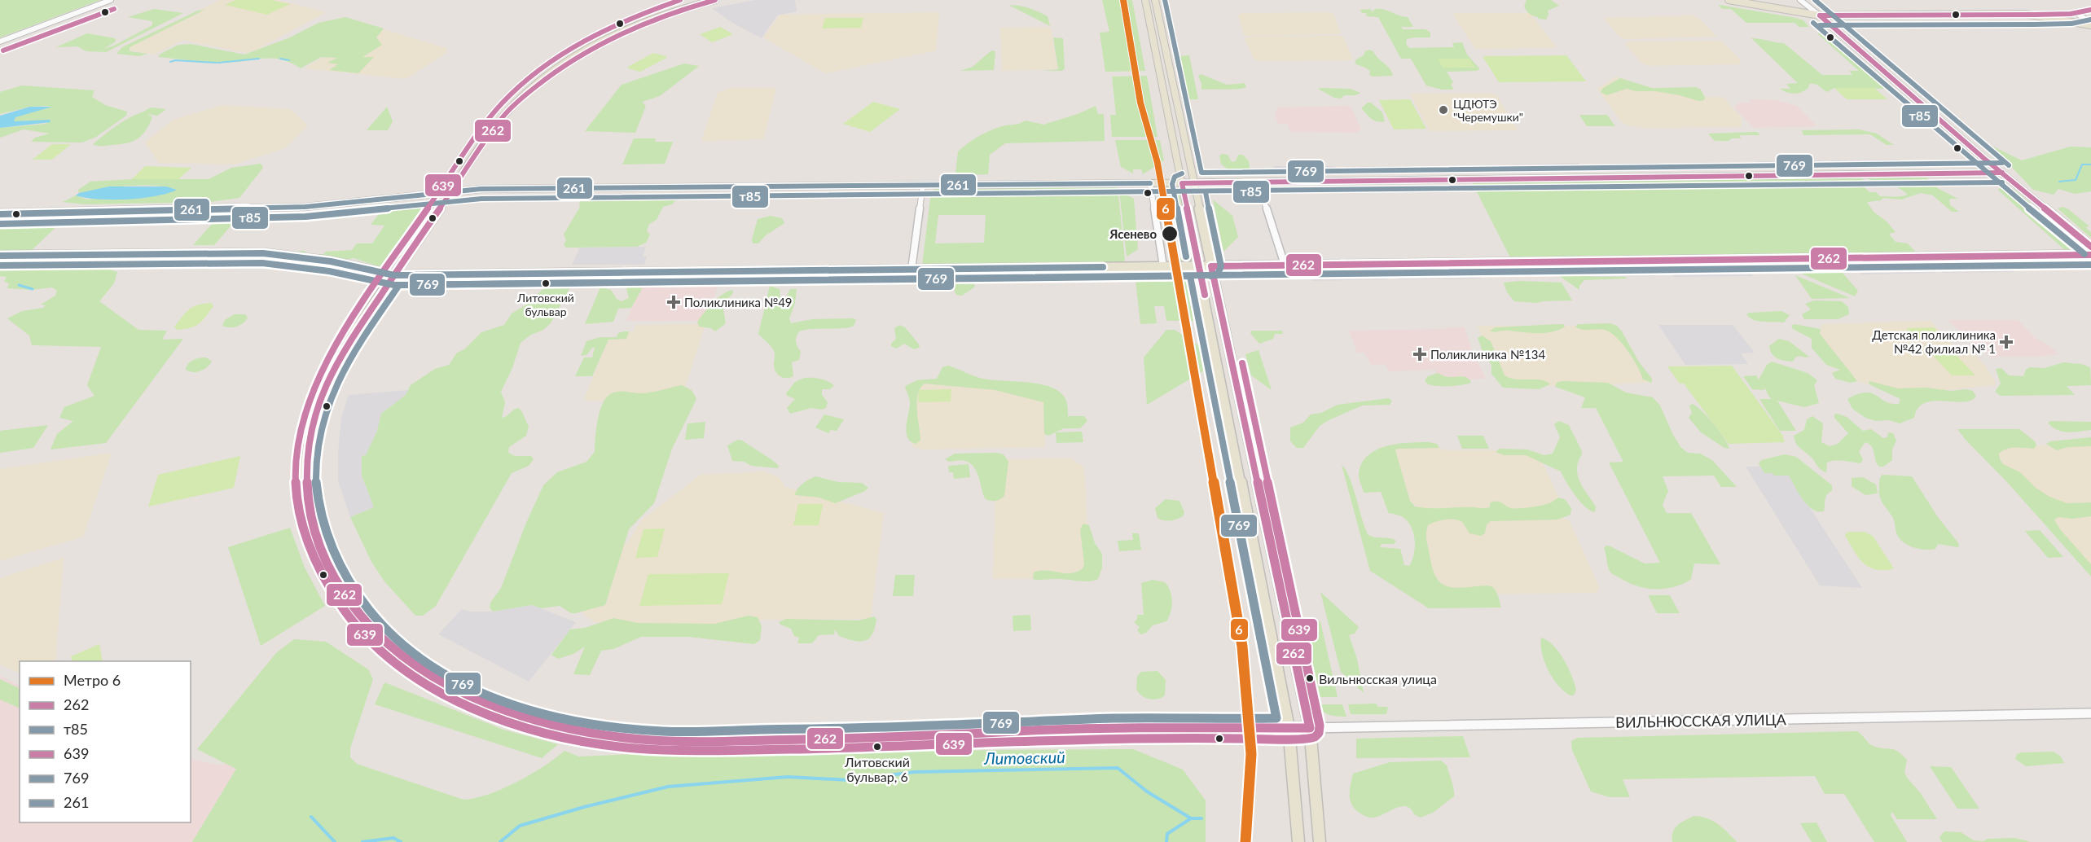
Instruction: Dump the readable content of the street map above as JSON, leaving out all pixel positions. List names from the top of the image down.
{
  "streets": {
    "street": ["ВИЛЬНЮССКАЯ УЛИЦА"]
  },
  "water": ["Литовский"],
  "places": {
    "other": [
      "ЦДЮТЭ \"Черемушки\"",
      "Ясенево",
      "Литовский бульвар",
      "Вильнюсская улица",
      "Литовский бульвар, 6"
    ],
    "health": ["Поликлиника №49", "Детская поликлиника №42 филиал № 1", "Поликлиника №134"]
  },
  "lines": [
    "metro line 6",
    "transit line 262",
    "transit line 639",
    "transit line 769",
    "transit line т85",
    "transit line 261"
  ],
  "legend": [
    "Метро 6",
    "262",
    "т85",
    "639",
    "769",
    "261"
  ]
}
